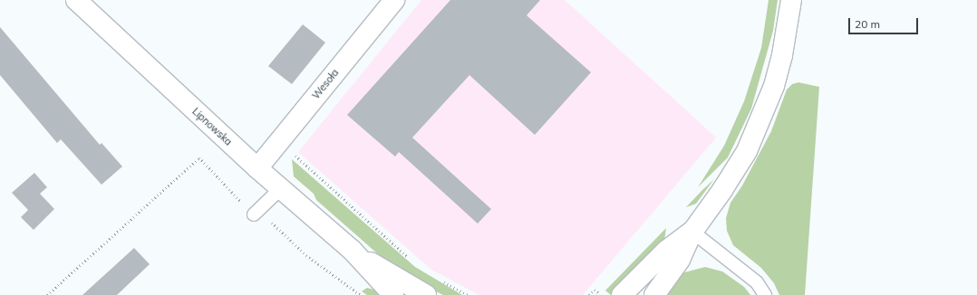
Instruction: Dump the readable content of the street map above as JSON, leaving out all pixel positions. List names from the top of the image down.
{
  "streets": {
    "main road": ["Wesoła", "Lipnowska"]
  },
  "crossings": [
    ["Wesoła", "Lipnowska"]
  ],
  "scale_bar": "20 m"
}
